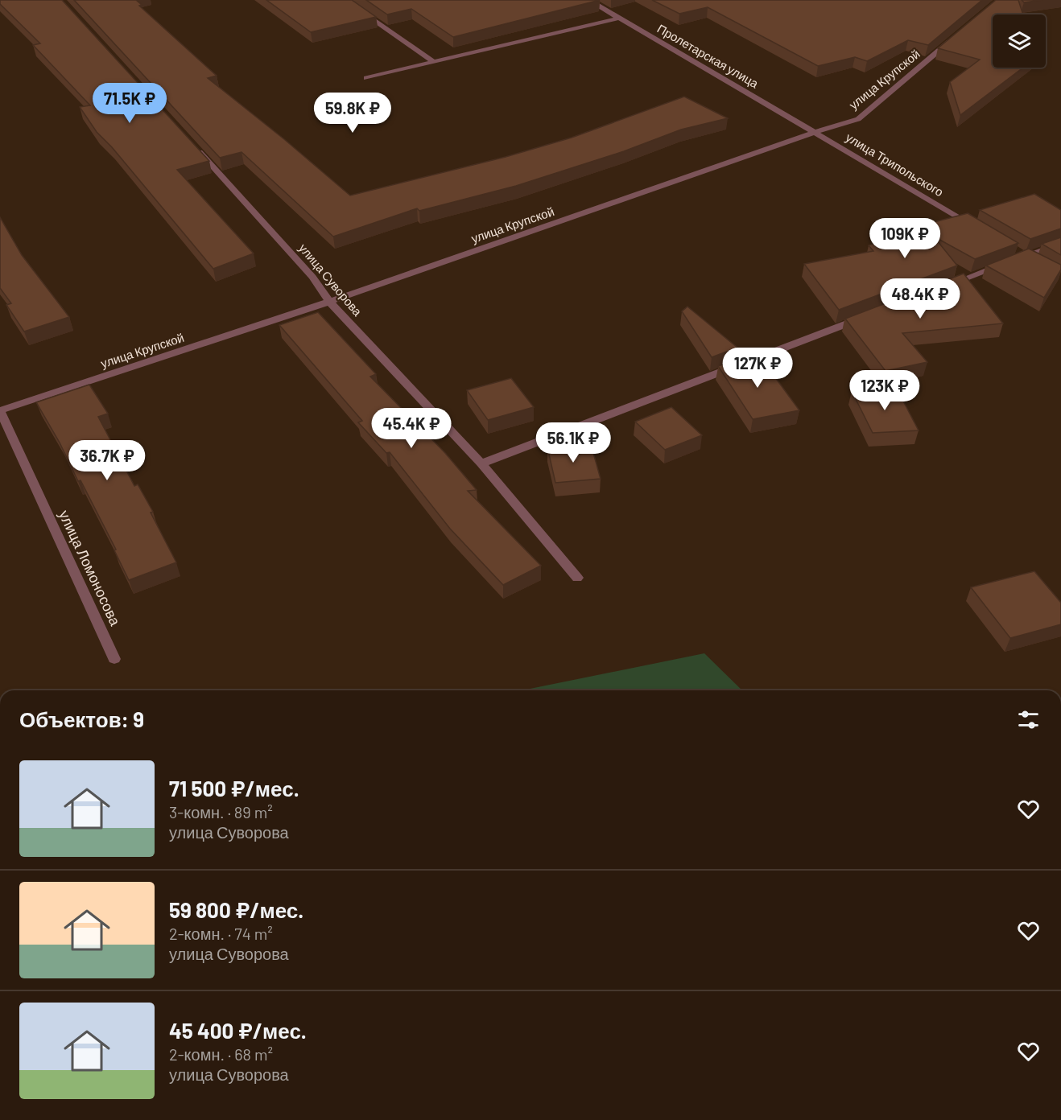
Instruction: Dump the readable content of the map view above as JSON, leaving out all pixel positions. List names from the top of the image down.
{
  "streets": {
    "street": [
      "Пролетарская улица",
      "улица Крупской",
      "улица Трипольского",
      "улица Суворова",
      "улица Ломоносова"
    ]
  },
  "crossings": [
    ["Пролетарская улица", "улица Крупской"],
    ["Пролетарская улица", "улица Трипольского"],
    ["улица Крупской", "улица Трипольского"],
    ["улица Крупской", "улица Суворова"],
    ["улица Крупской", "улица Ломоносова"]
  ],
  "page": {
    "price": [
      "71.5K ₽",
      "59.8K ₽",
      "109K ₽",
      "48.4K ₽",
      "127K ₽",
      "123K ₽",
      "45.4K ₽",
      "56.1K ₽",
      "36.7K ₽"
    ],
    "heading": "Объектов: 9",
    "list": [
      {
        "name": "71 500 ₽/мес.",
        "note": "3-комн. · 89 m² · улица Суворова"
      },
      {
        "name": "59 800 ₽/мес.",
        "note": "2-комн. · 74 m² · улица Суворова"
      },
      {
        "name": "45 400 ₽/мес.",
        "note": "2-комн. · 68 m² · улица Суворова"
      }
    ]
  }
}
